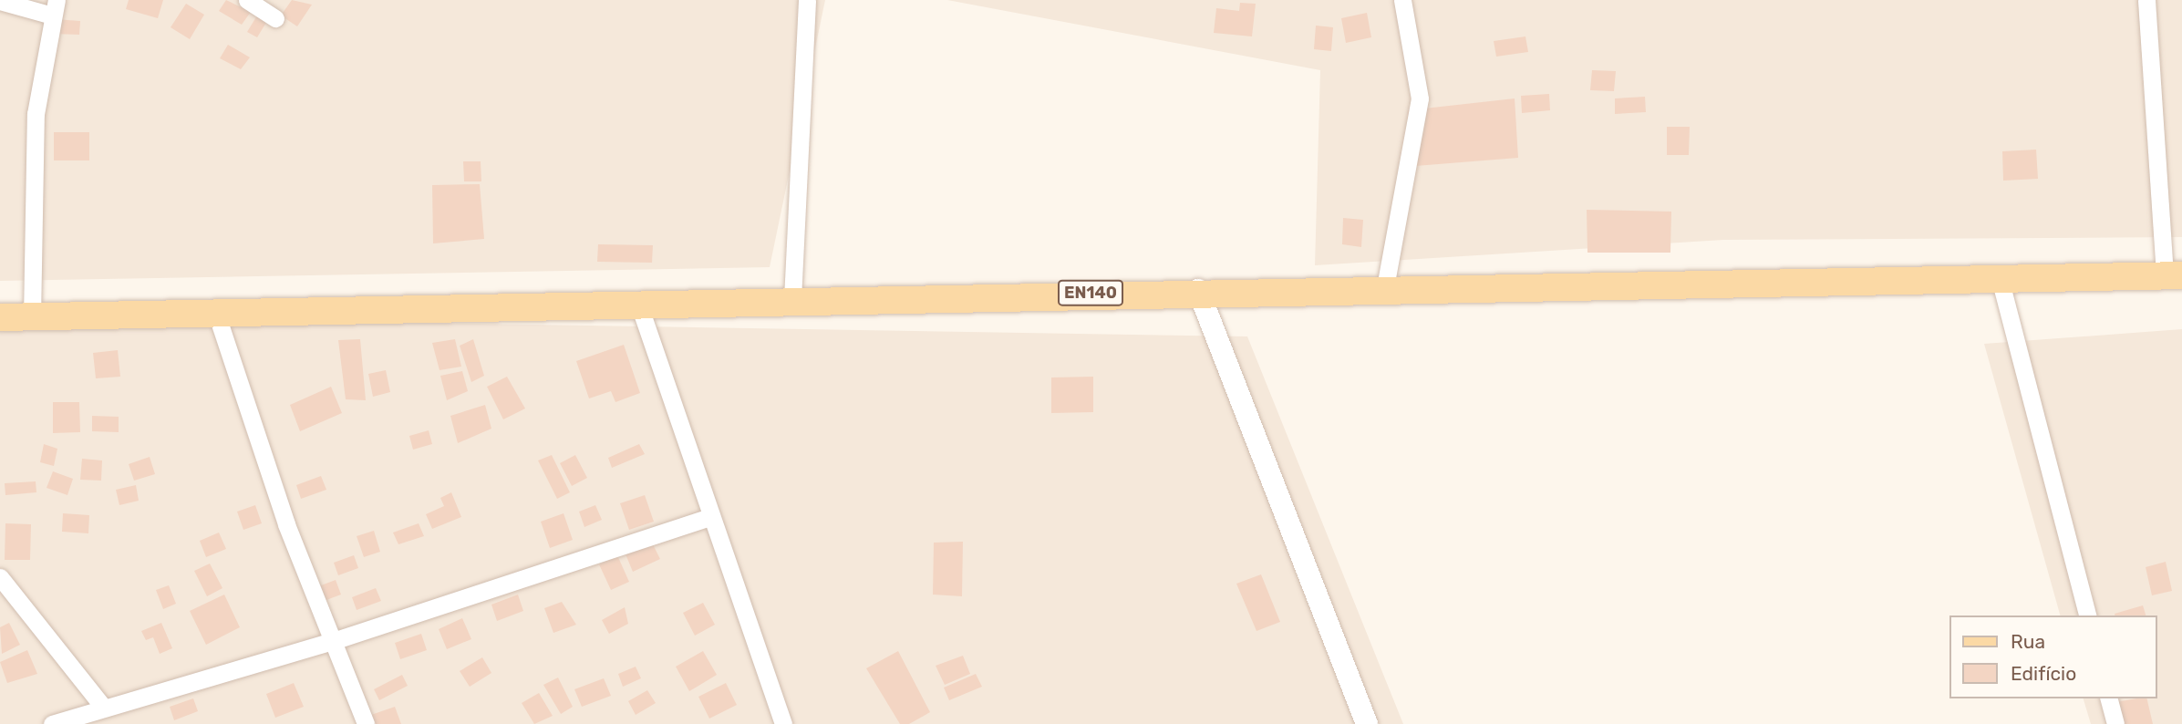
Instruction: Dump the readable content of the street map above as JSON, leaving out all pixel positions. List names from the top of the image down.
{
  "streets": {
    "main road": ["EN140"]
  },
  "legend": ["Rua", "Edifício"]
}
